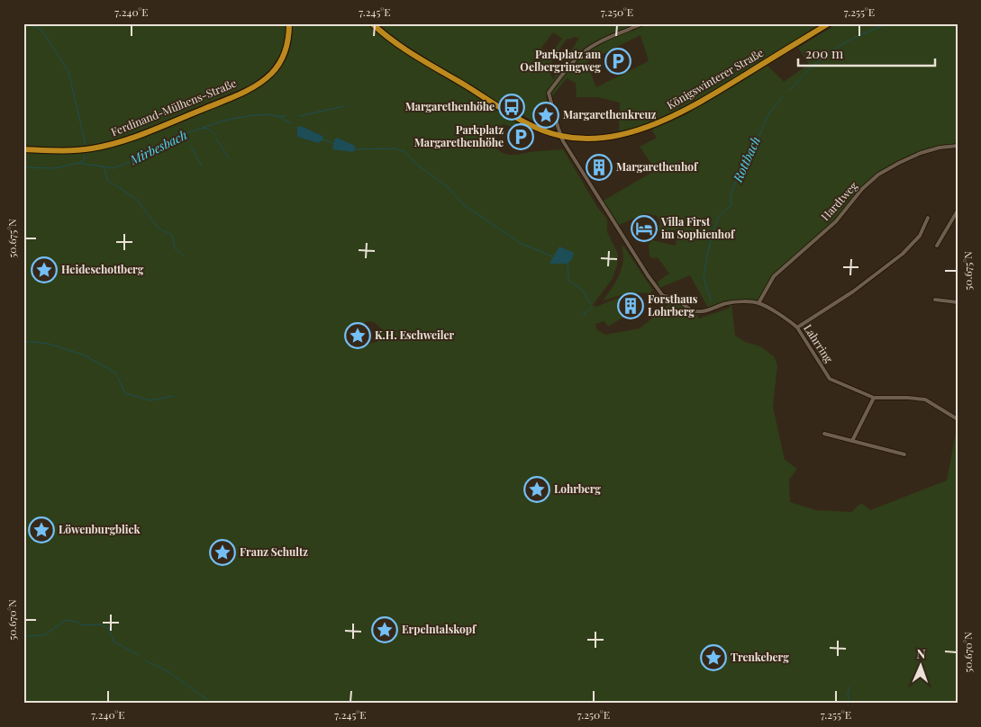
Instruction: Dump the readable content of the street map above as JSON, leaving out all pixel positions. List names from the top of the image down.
{
  "streets": {
    "main road": ["Königswinterer Straße", "Ferdinand-Mülhens-Straße"],
    "street": ["Hardtweg", "Lahrring"]
  },
  "crossings": [
    ["Königswinterer Straße", "Lahrring"],
    ["Hardtweg", "Lahrring"]
  ],
  "water": ["Mirbesbach", "Rottbach"],
  "places": {
    "parking": ["Parkplatz am Oelbergringweg", "Parkplatz Margarethenhöhe"],
    "bus stop": ["Margarethenhöhe"],
    "place": [
      "Margarethenkreuz",
      "Heideschottberg",
      "K.H. Eschweiler",
      "Lohrberg",
      "Löwenburgblick",
      "Franz Schultz",
      "Erpelntalskopf",
      "Trenkeberg"
    ],
    "building": ["Margarethenhof", "Forsthaus Lohrberg"],
    "hotel": ["Villa First im Sophienhof"]
  },
  "scale_bar": "200 m",
  "north": "top",
  "coordinates": [
    "7.240°E",
    "7.245°E",
    "7.250°E",
    "7.255°E",
    "50.675°N",
    "50.670°N"
  ]
}
